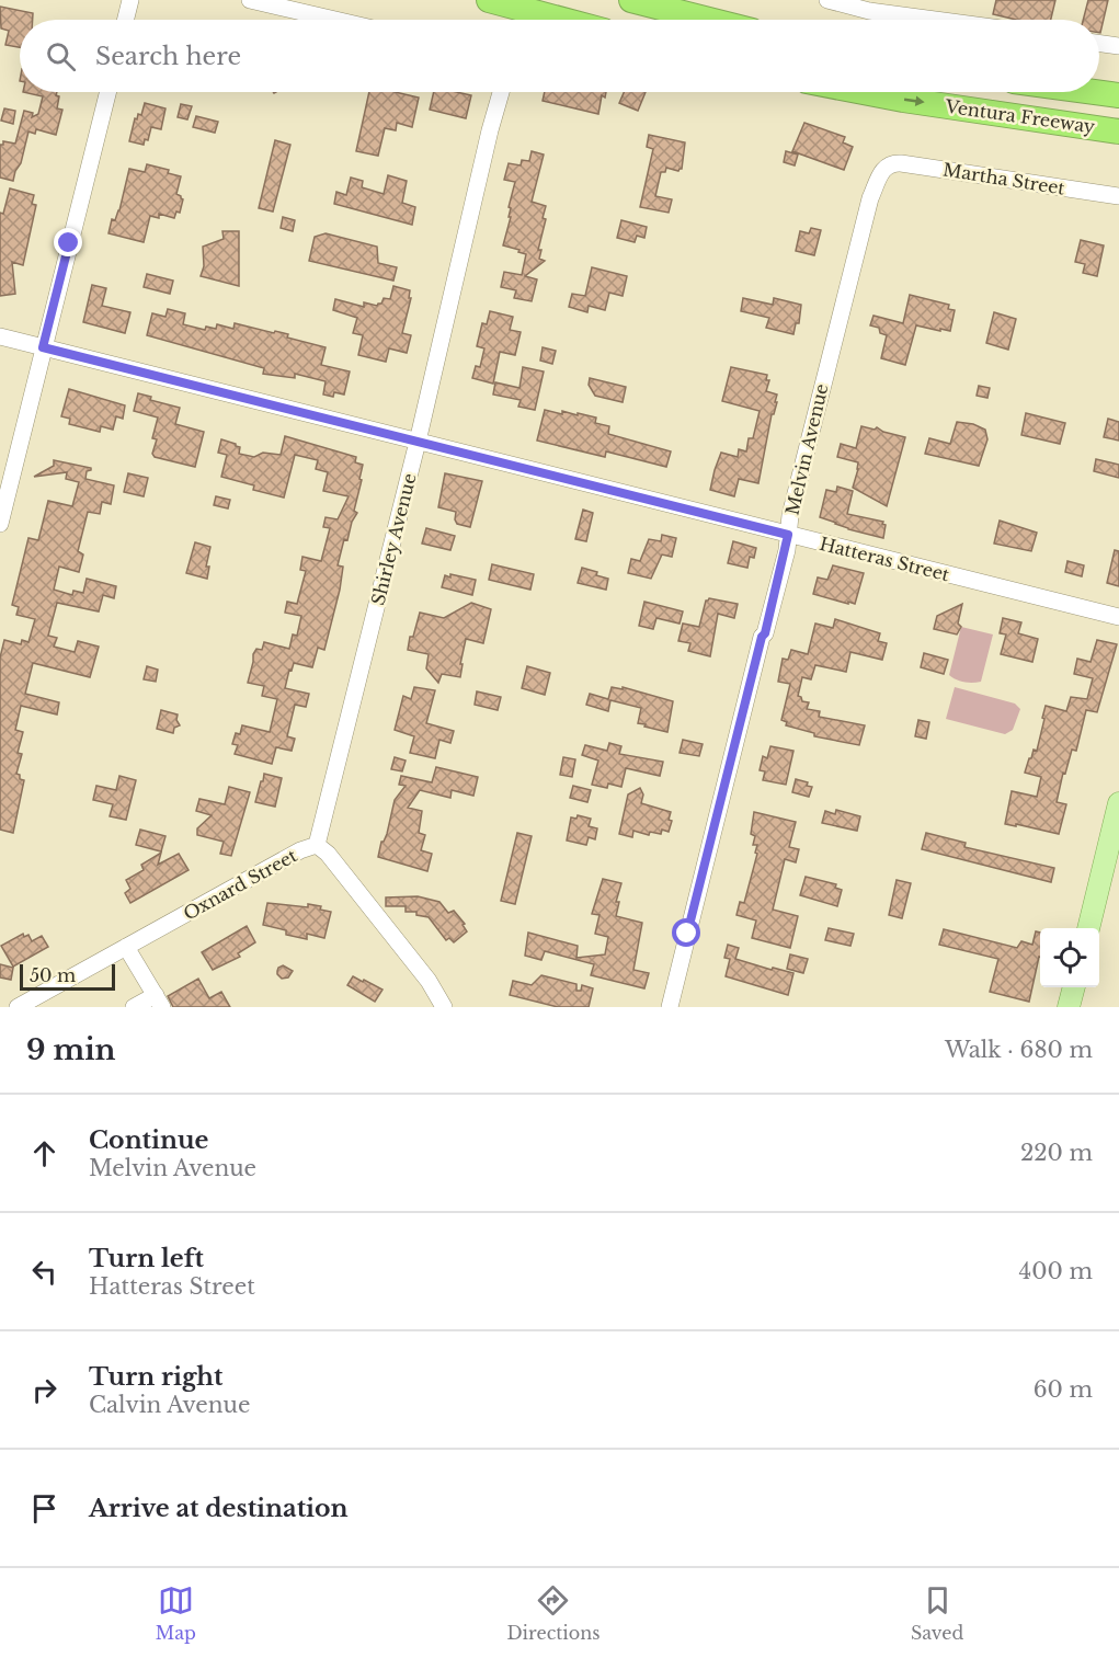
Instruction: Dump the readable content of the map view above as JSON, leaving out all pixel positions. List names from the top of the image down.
{
  "streets": {
    "highway": ["Ventura Freeway"],
    "street": [
      "Martha Street",
      "Melvin Avenue",
      "Shirley Avenue",
      "Hatteras Street",
      "Oxnard Street"
    ]
  },
  "crossings": [
    ["Martha Street", "Melvin Avenue"],
    ["Melvin Avenue", "Hatteras Street"],
    ["Shirley Avenue", "Hatteras Street"],
    ["Shirley Avenue", "Oxnard Street"]
  ],
  "one_way": ["Ventura Freeway"],
  "scale_bar": "50 m",
  "page": {
    "search": "Search here",
    "scale": "50 m",
    "heading": ["9 min", "Walk · 680 m"],
    "list": [
      ["Continue", "Melvin Avenue", "220 m"],
      ["Turn left", "Hatteras Street", "400 m"],
      ["Turn right", "Calvin Avenue", "60 m"],
      "Arrive at destination"
    ],
    "nav": ["Map", "Directions", "Saved"]
  }
}
